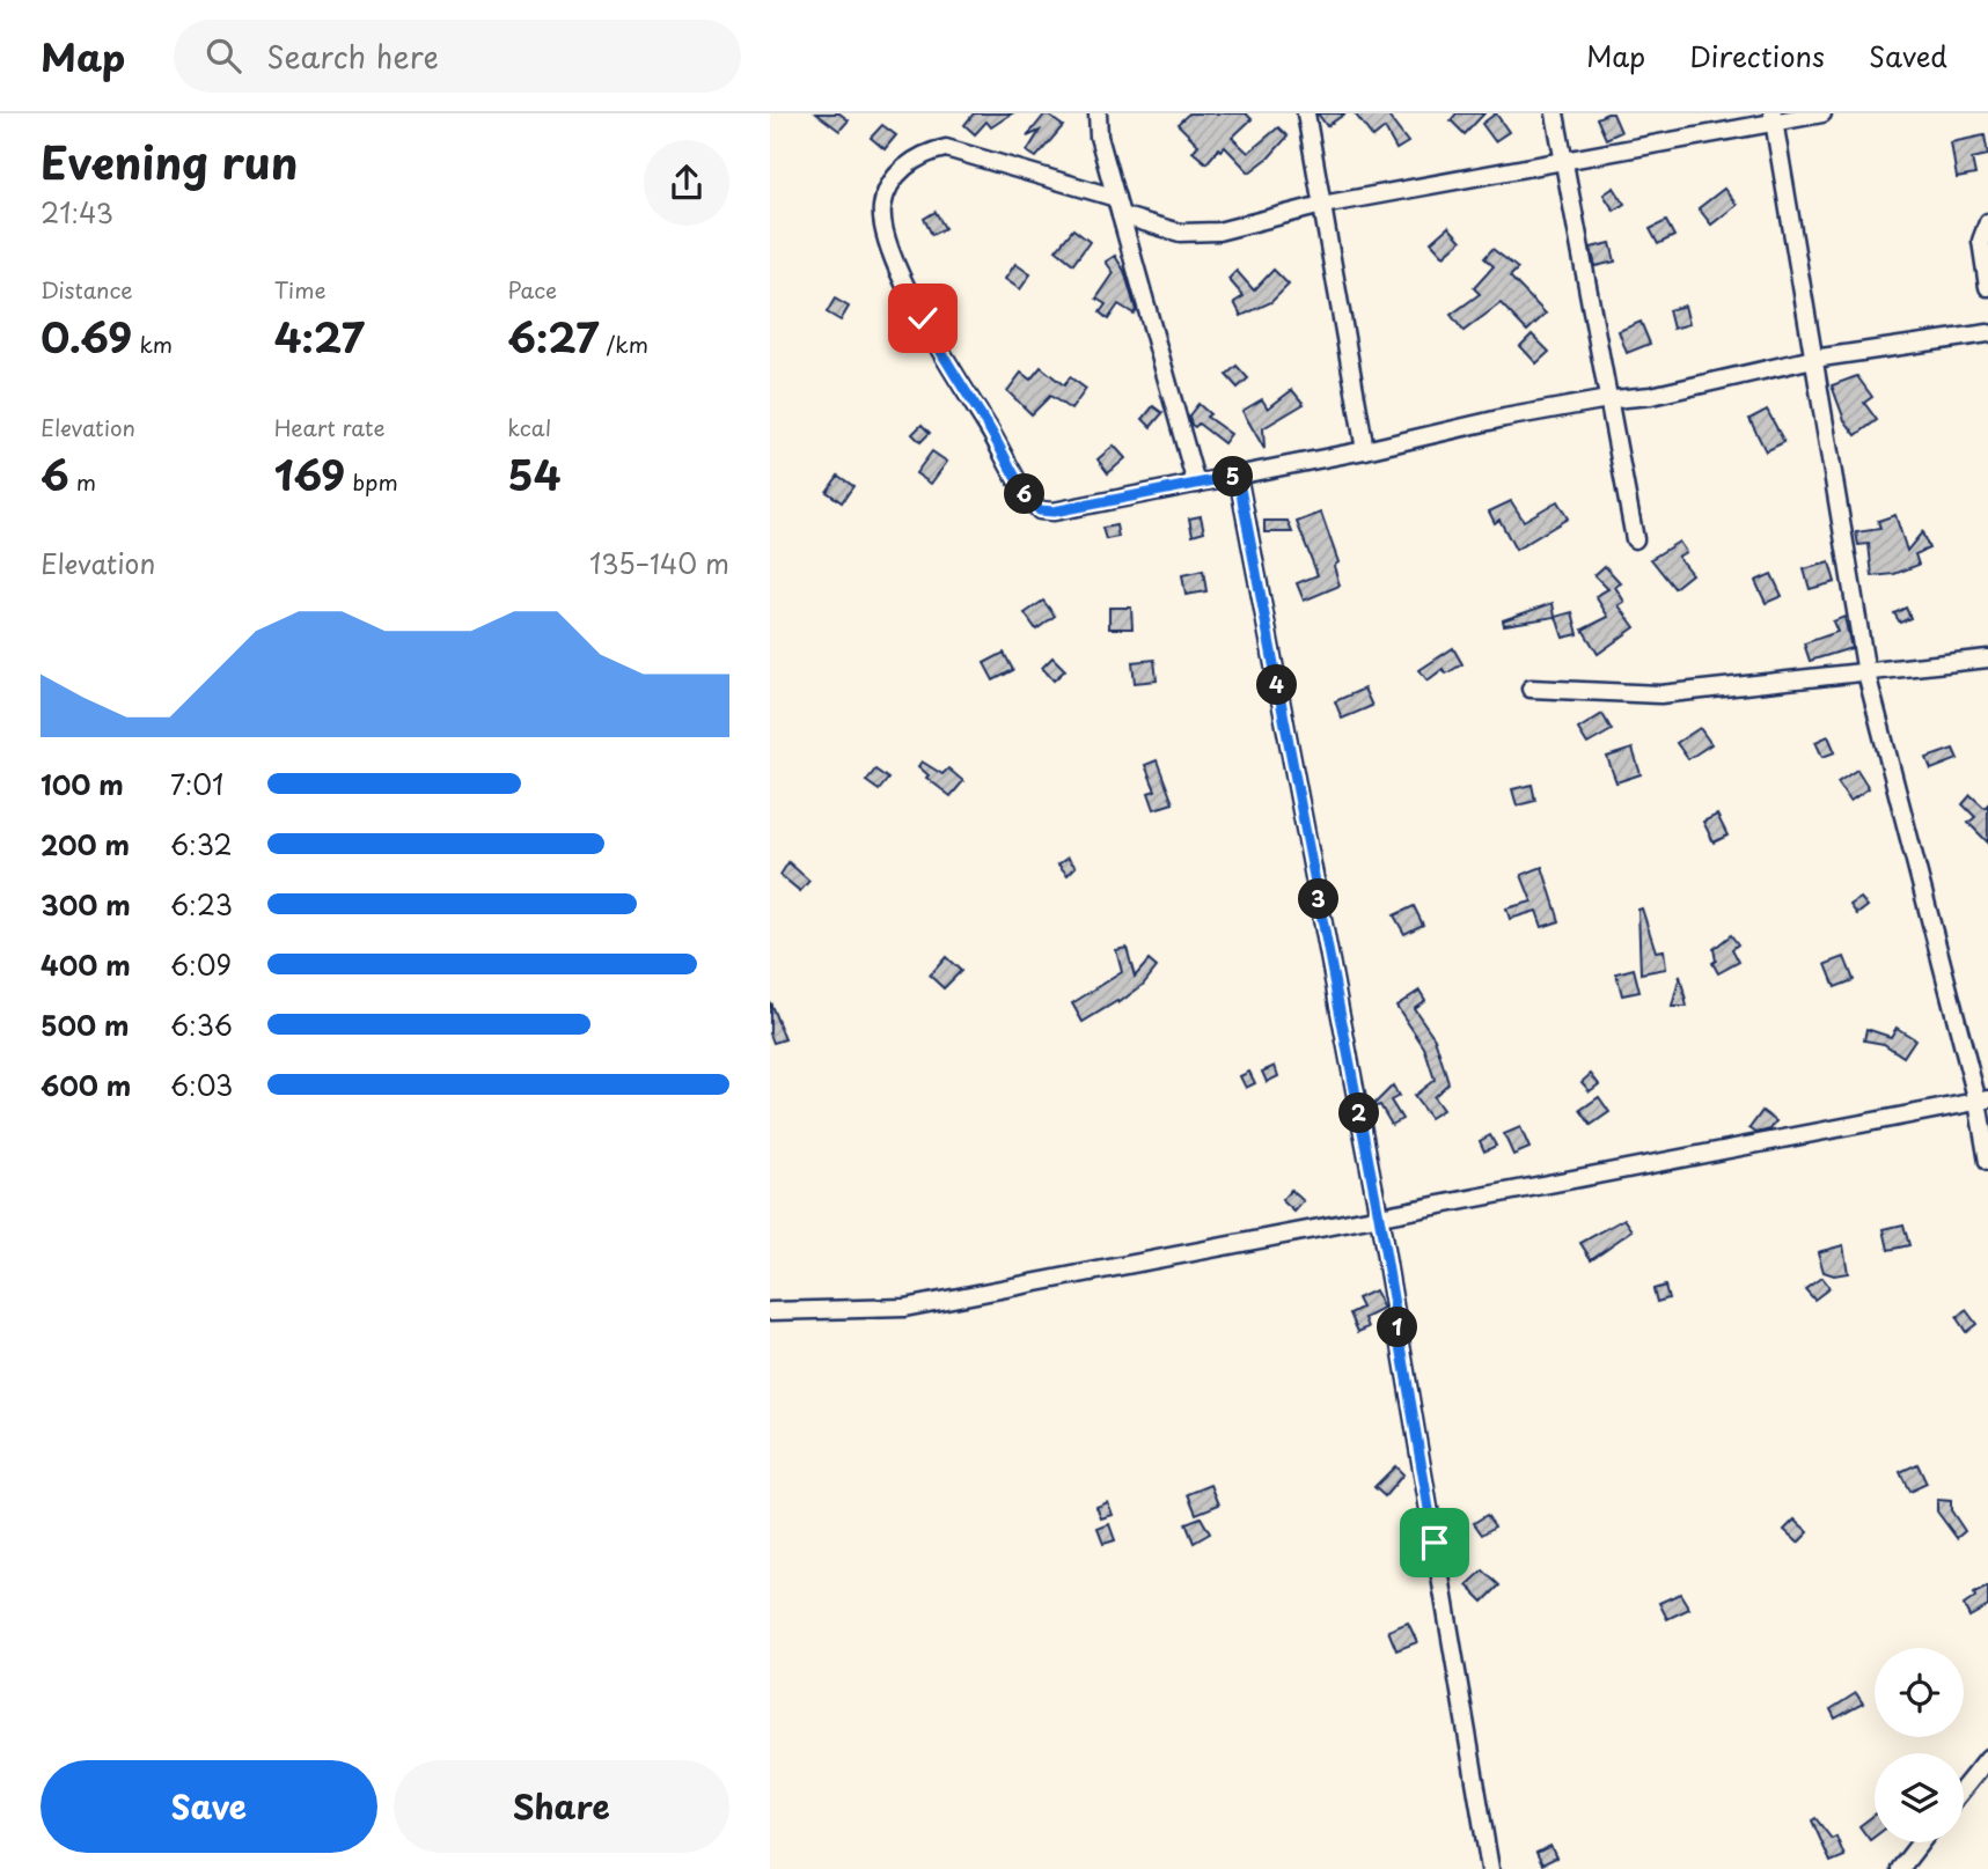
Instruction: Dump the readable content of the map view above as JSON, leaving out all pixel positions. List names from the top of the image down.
{
  "page": {
    "header": "Map",
    "search": "Search here",
    "nav": ["Map", "Directions", "Saved"],
    "heading": ["Evening run", "21:43"],
    "stats": [
      ["Distance", "0.69 km"],
      ["Time", "4:27"],
      ["Pace", "6:27 /km"],
      ["Elevation", "6 m"],
      ["Heart rate", "169 bpm"],
      ["kcal", "54"]
    ],
    "pins": [
      "5",
      "6",
      "4",
      "3",
      "2",
      "1"
    ],
    "chart": ["Elevation", "135–140 m"],
    "list": [
      {
        "name": "100 m",
        "note": "7:01"
      },
      {
        "name": "200 m",
        "note": "6:32"
      },
      {
        "name": "300 m",
        "note": "6:23"
      },
      {
        "name": "400 m",
        "note": "6:09"
      },
      {
        "name": "500 m",
        "note": "6:36"
      },
      {
        "name": "600 m",
        "note": "6:03"
      }
    ],
    "buttons": ["Save", "Share"]
  }
}
